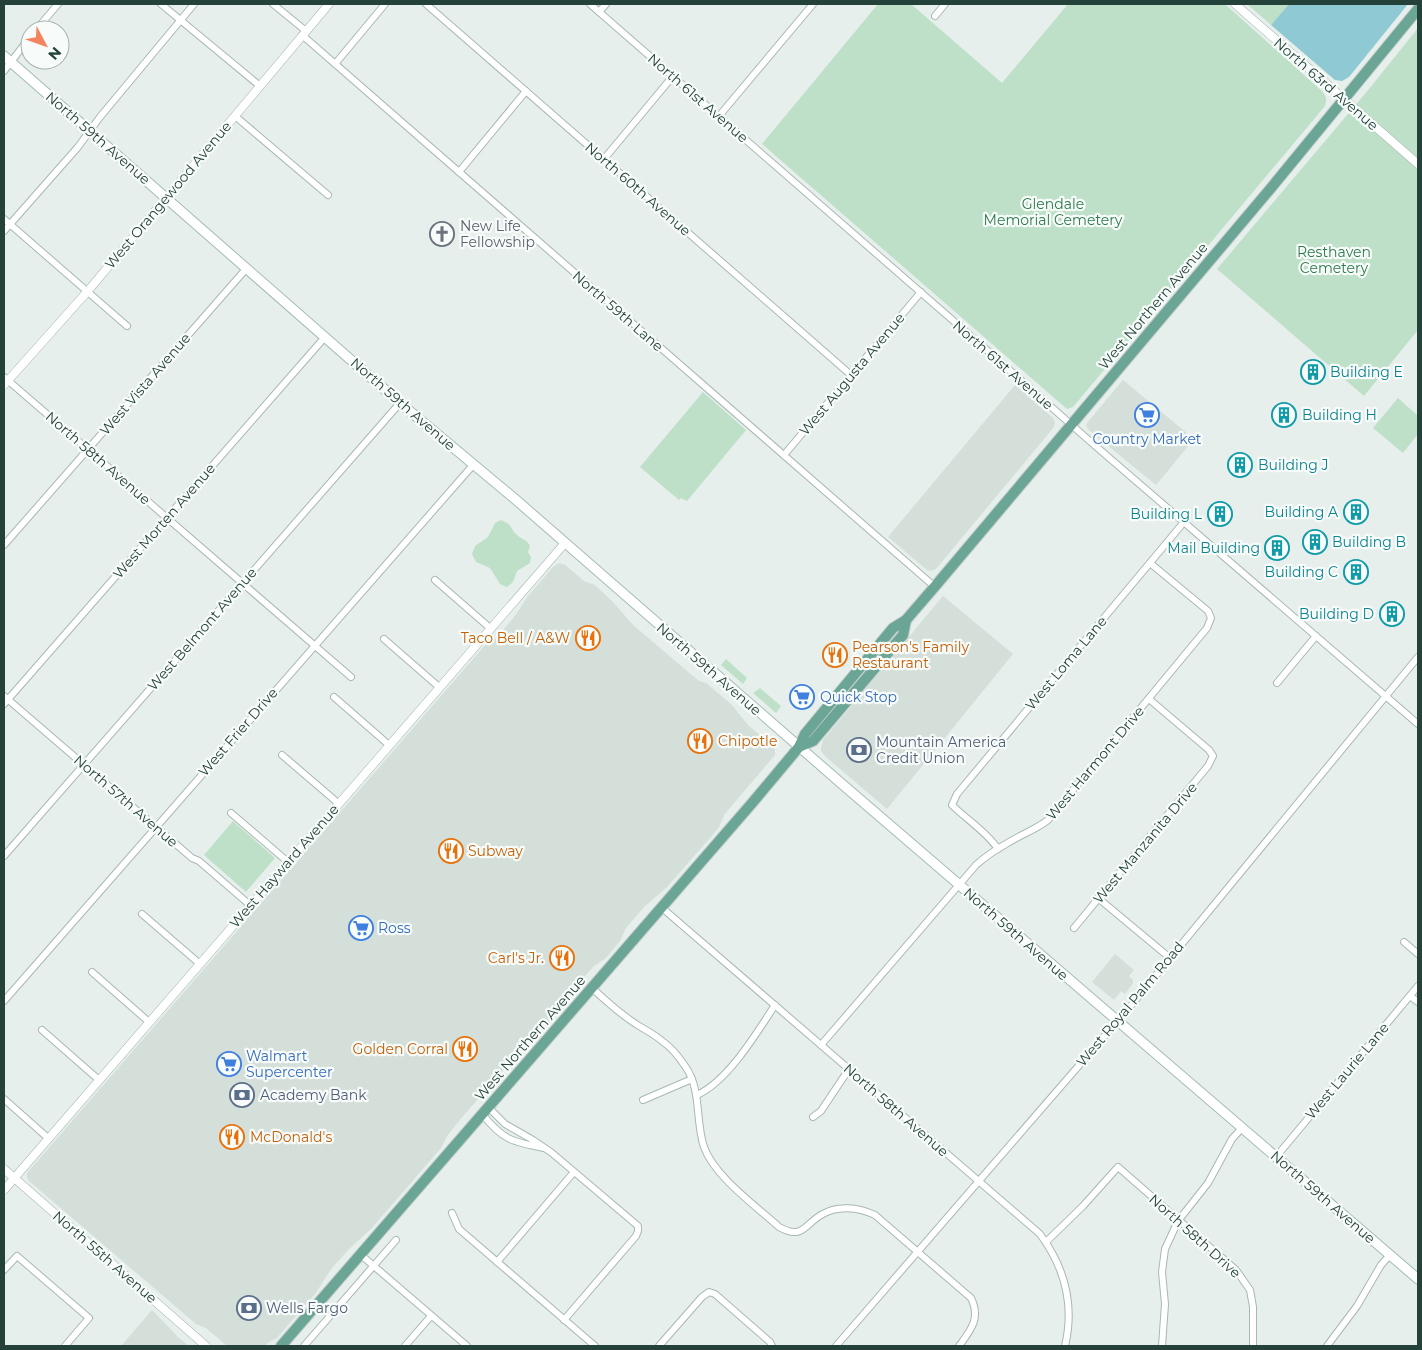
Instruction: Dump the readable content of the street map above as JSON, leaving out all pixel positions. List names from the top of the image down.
{
  "streets": {
    "main road": ["North 59th Avenue", "West Northern Avenue"],
    "street": [
      "North 63rd Avenue",
      "North 61st Avenue",
      "North 60th Avenue",
      "West Orangewood Avenue",
      "North 59th Lane",
      "West Augusta Avenue",
      "West Vista Avenue",
      "North 58th Avenue",
      "West Morten Avenue",
      "West Belmont Avenue",
      "West Loma Lane",
      "West Frier Drive",
      "West Harmont Drive",
      "North 57th Avenue",
      "West Manzanita Drive",
      "West Hayward Avenue",
      "West Royal Palm Road",
      "West Laurie Lane",
      "North 58th Drive",
      "North 55th Avenue"
    ]
  },
  "crossings": [
    ["North 63rd Avenue", "West Northern Avenue"],
    ["North 61st Avenue", "West Northern Avenue"],
    ["North 61st Avenue", "West Augusta Avenue"],
    ["North 61st Avenue", "West Loma Lane"],
    ["North 61st Avenue", "West Royal Palm Road"],
    ["North 59th Avenue", "West Orangewood Avenue"],
    ["North 59th Avenue", "West Northern Avenue"],
    ["North 59th Avenue", "West Vista Avenue"],
    ["North 59th Avenue", "West Morten Avenue"],
    ["North 59th Avenue", "West Belmont Avenue"],
    ["North 59th Avenue", "West Frier Drive"],
    ["North 59th Avenue", "West Harmont Drive"],
    ["North 59th Avenue", "West Hayward Avenue"],
    ["North 59th Avenue", "West Royal Palm Road"],
    ["North 59th Avenue", "West Laurie Lane"],
    ["North 60th Avenue", "West Augusta Avenue"],
    ["West Orangewood Avenue", "North 59th Lane"],
    ["West Orangewood Avenue", "North 58th Avenue"],
    ["West Northern Avenue", "North 59th Lane"],
    ["West Northern Avenue", "North 58th Avenue"],
    ["North 59th Lane", "West Augusta Avenue"],
    ["West Vista Avenue", "North 58th Avenue"],
    ["North 58th Avenue", "West Morten Avenue"],
    ["North 58th Avenue", "West Belmont Avenue"],
    ["North 58th Avenue", "West Frier Drive"],
    ["North 58th Avenue", "West Harmont Drive"],
    ["North 58th Avenue", "West Royal Palm Road"],
    ["North 58th Avenue", "North 58th Drive"],
    ["West Morten Avenue", "North 57th Avenue"],
    ["West Belmont Avenue", "North 57th Avenue"],
    ["West Loma Lane", "West Harmont Drive"],
    ["West Frier Drive", "North 57th Avenue"],
    ["West Harmont Drive", "West Manzanita Drive"],
    ["North 57th Avenue", "West Hayward Avenue"],
    ["West Hayward Avenue", "North 55th Avenue"]
  ],
  "parks": ["Glendale Memorial Cemetery", "Resthaven Cemetery"],
  "places": {
    "church": ["New Life Fellowship"],
    "building": [
      "Building E",
      "Building H",
      "Building J",
      "Building A",
      "Building L",
      "Building B",
      "Mail Building",
      "Building C",
      "Building D"
    ],
    "supermarket": [
      "Country Market",
      "Quick Stop",
      "Ross",
      "Walmart Supercenter"
    ],
    "restaurant": [
      "Taco Bell / A&W",
      "Pearson's Family Restaurant",
      "Chipotle",
      "Subway",
      "Carl's Jr.",
      "Golden Corral",
      "McDonald's"
    ],
    "bank": ["Mountain America Credit Union", "Academy Bank", "Wells Fargo"]
  },
  "north": "bottom right"
}
